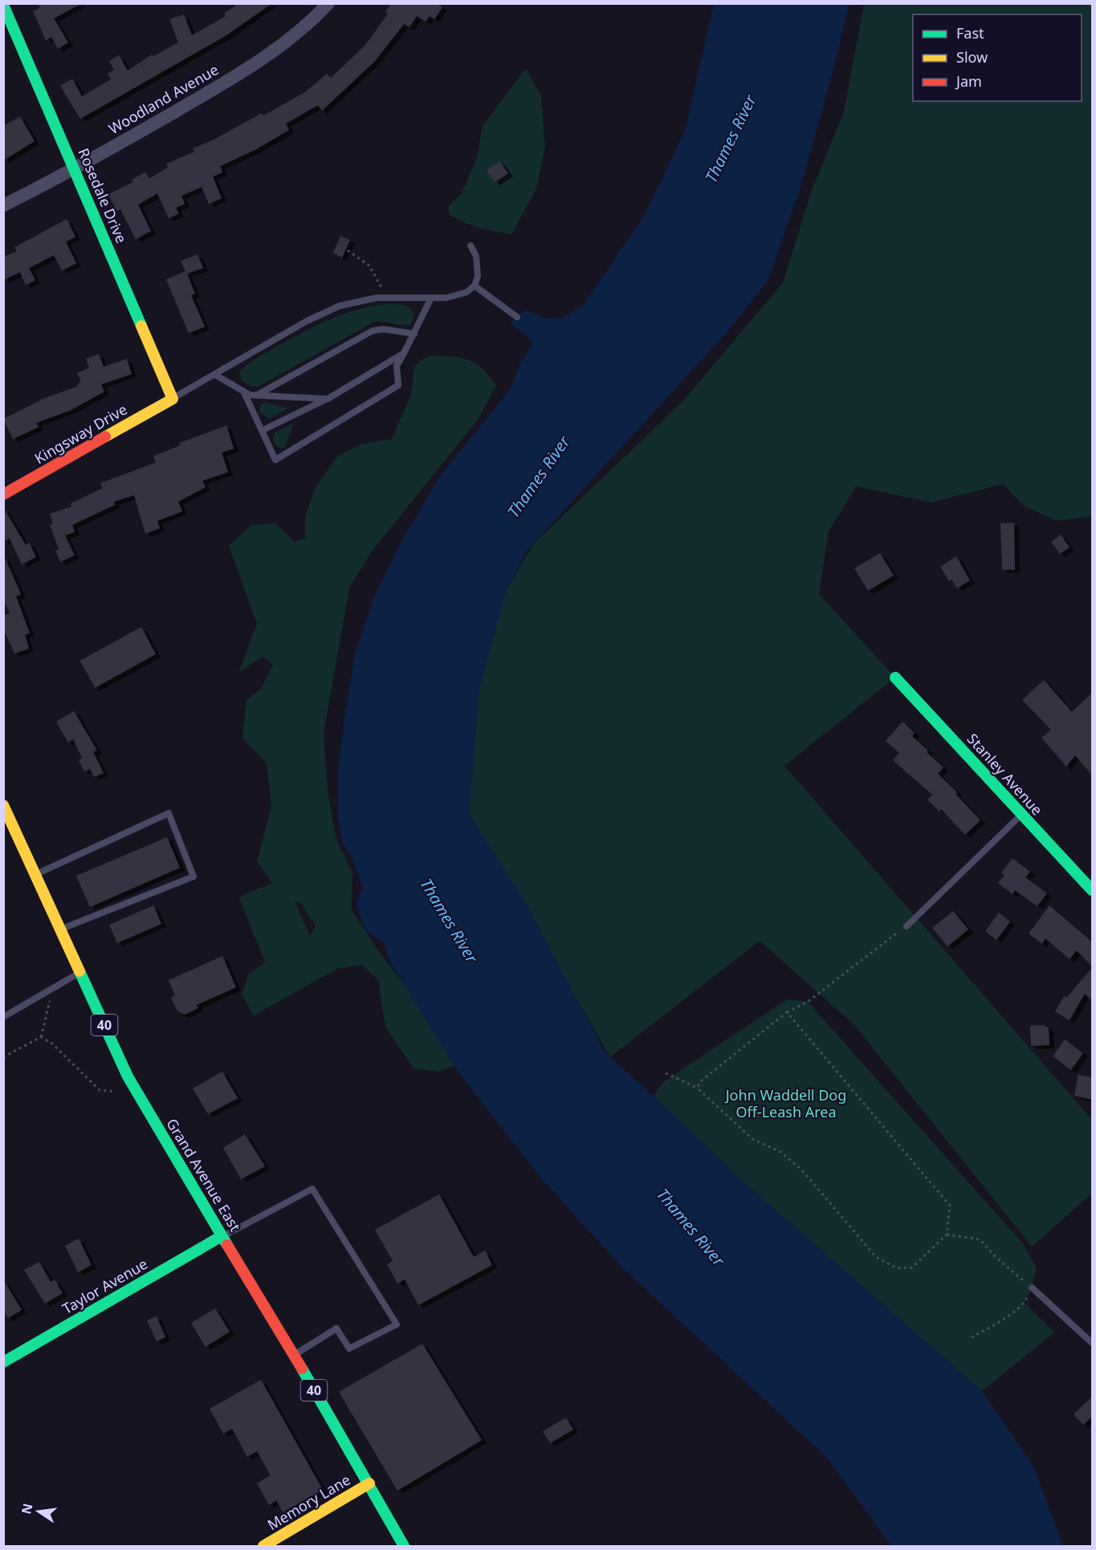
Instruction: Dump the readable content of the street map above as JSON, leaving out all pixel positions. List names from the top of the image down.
{
  "streets": {
    "street": [
      "Woodland Avenue",
      "Rosedale Drive",
      "Kingsway Drive",
      "Stanley Avenue",
      "40",
      "Grand Avenue East",
      "Taylor Avenue",
      "Memory Lane"
    ]
  },
  "crossings": [
    ["Woodland Avenue", "Rosedale Drive"],
    ["Rosedale Drive", "Kingsway Drive"],
    ["Grand Avenue East", "Taylor Avenue"],
    ["Grand Avenue East", "Memory Lane"]
  ],
  "water": ["Thames River"],
  "parks": ["John Waddell Dog Off-Leash Area"],
  "legend": ["Fast", "Slow", "Jam"],
  "north": "left"
}
